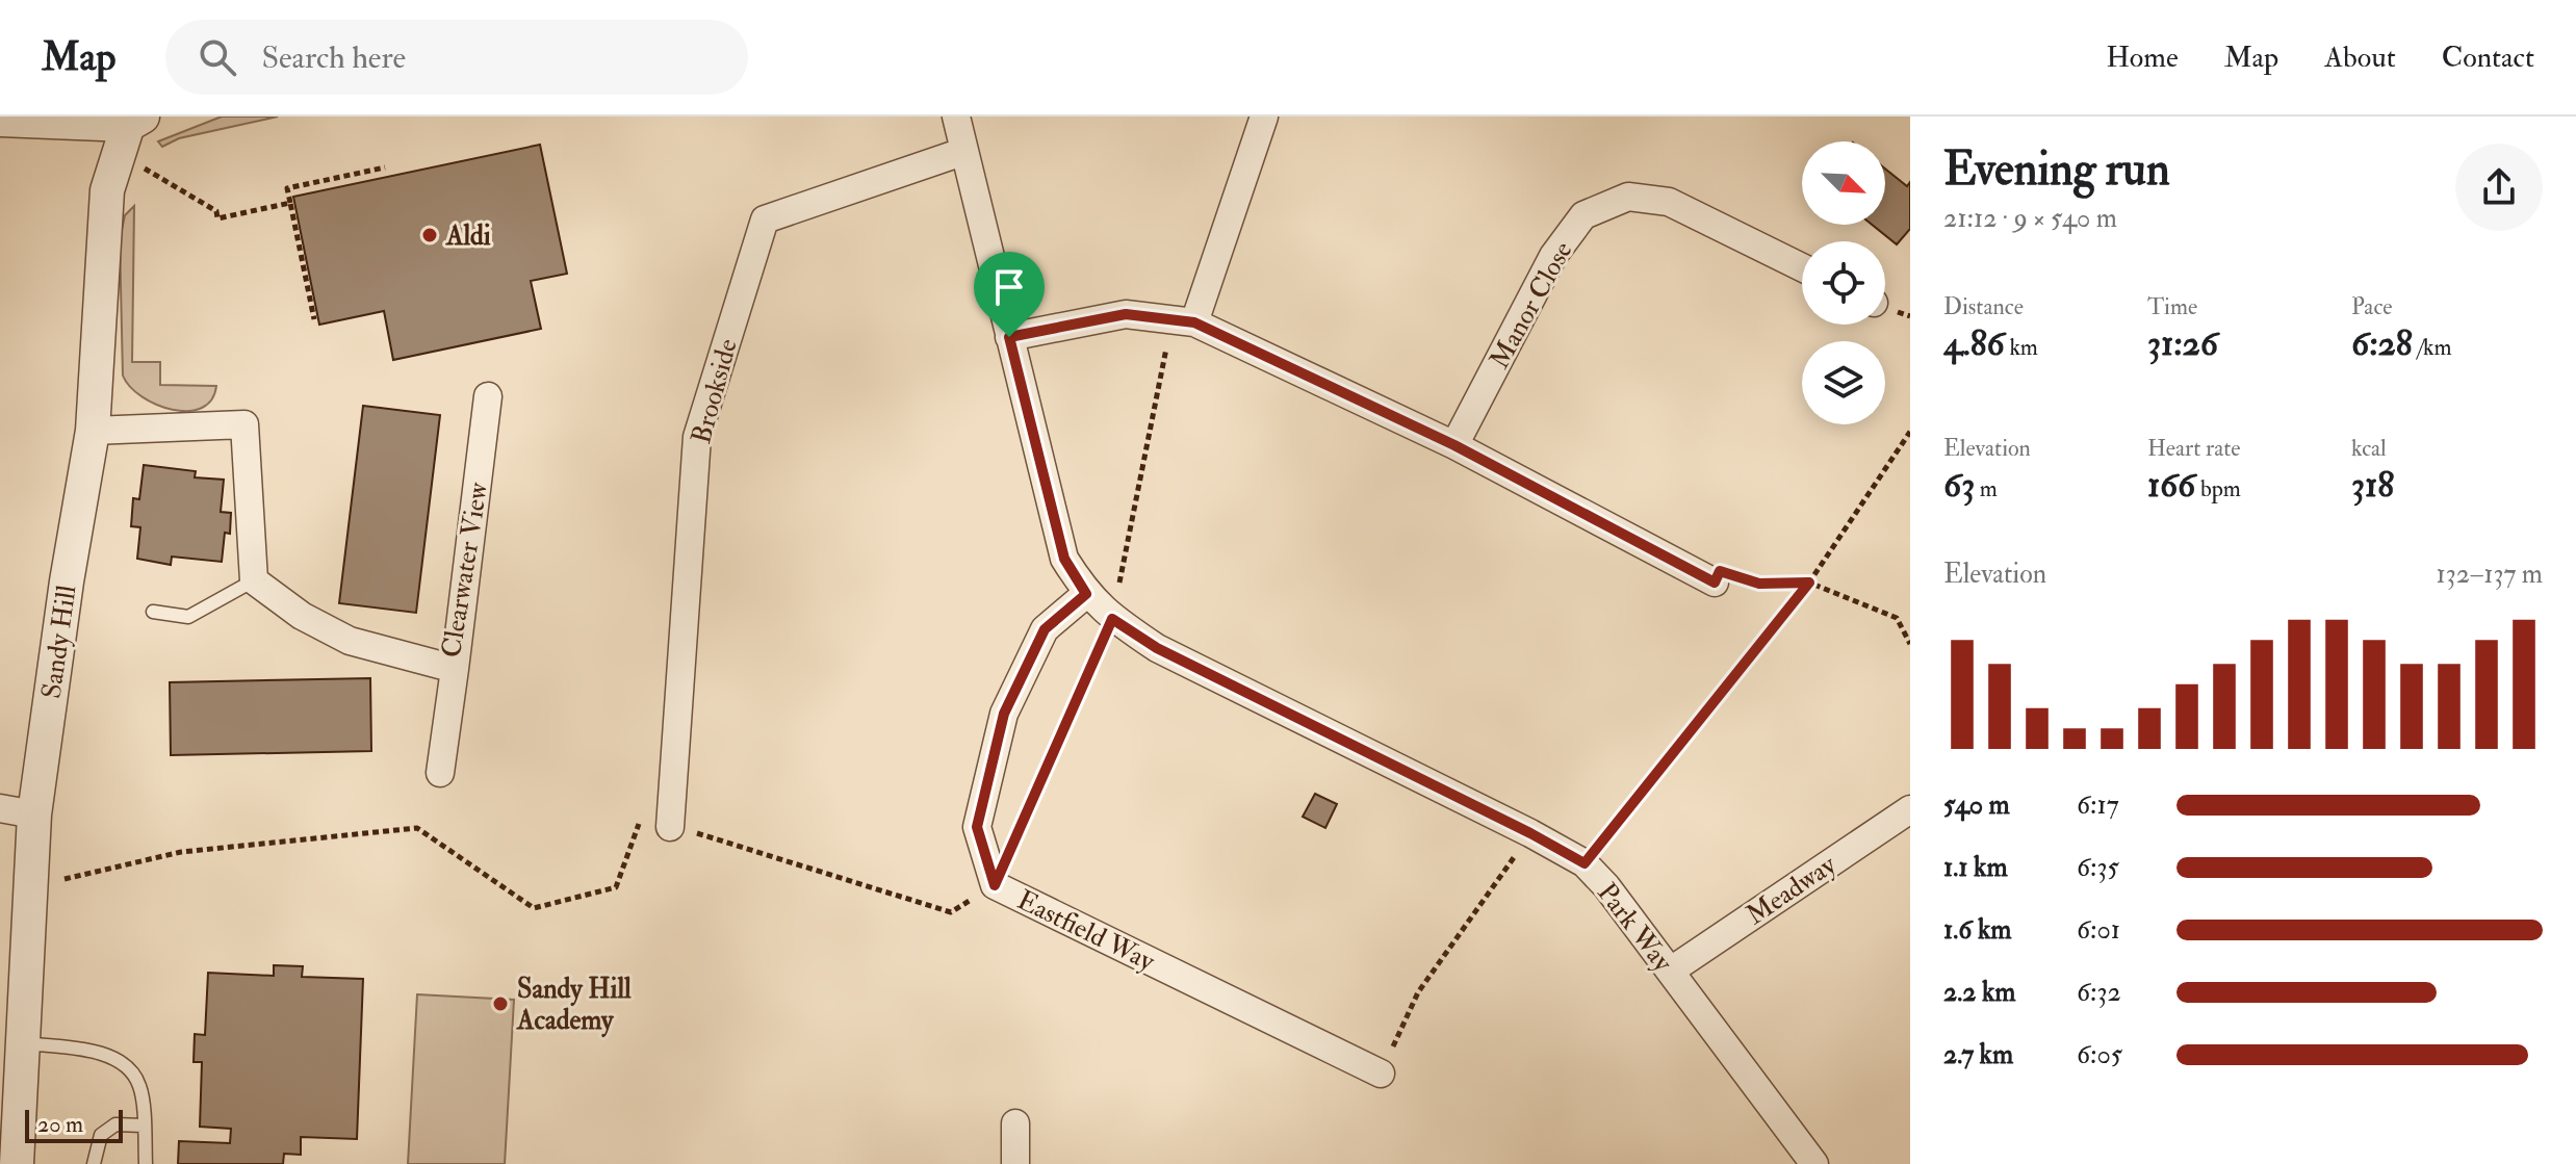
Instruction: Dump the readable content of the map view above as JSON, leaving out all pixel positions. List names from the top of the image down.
{
  "streets": {
    "street": [
      "Manor Close",
      "Brookside",
      "Clearwater View",
      "Sandy Hill",
      "Meadway",
      "Park Way",
      "Eastfield Way"
    ]
  },
  "crossings": [
    ["Brookside", "Park Way"],
    ["Meadway", "Park Way"],
    ["Park Way", "Eastfield Way"]
  ],
  "places": ["Aldi", "Sandy Hill Academy"],
  "scale_bar": "20 m",
  "north": "bottom right",
  "page": {
    "header": "Map",
    "search": "Search here",
    "nav": [
      "Home",
      "Map",
      "About",
      "Contact"
    ],
    "heading": ["Evening run", "21:12 · 9 × 540 m"],
    "stats": [
      ["Distance", "4.86 km"],
      ["Time", "31:26"],
      ["Pace", "6:28 /km"],
      ["Elevation", "63 m"],
      ["Heart rate", "166 bpm"],
      ["kcal", "318"]
    ],
    "chart": ["Elevation", "132–137 m"],
    "list": [
      {
        "name": "540 m",
        "note": "6:17"
      },
      {
        "name": "1.1 km",
        "note": "6:35"
      },
      {
        "name": "1.6 km",
        "note": "6:01"
      },
      {
        "name": "2.2 km",
        "note": "6:32"
      },
      {
        "name": "2.7 km",
        "note": "6:05"
      }
    ],
    "scale": "20 m"
  }
}
